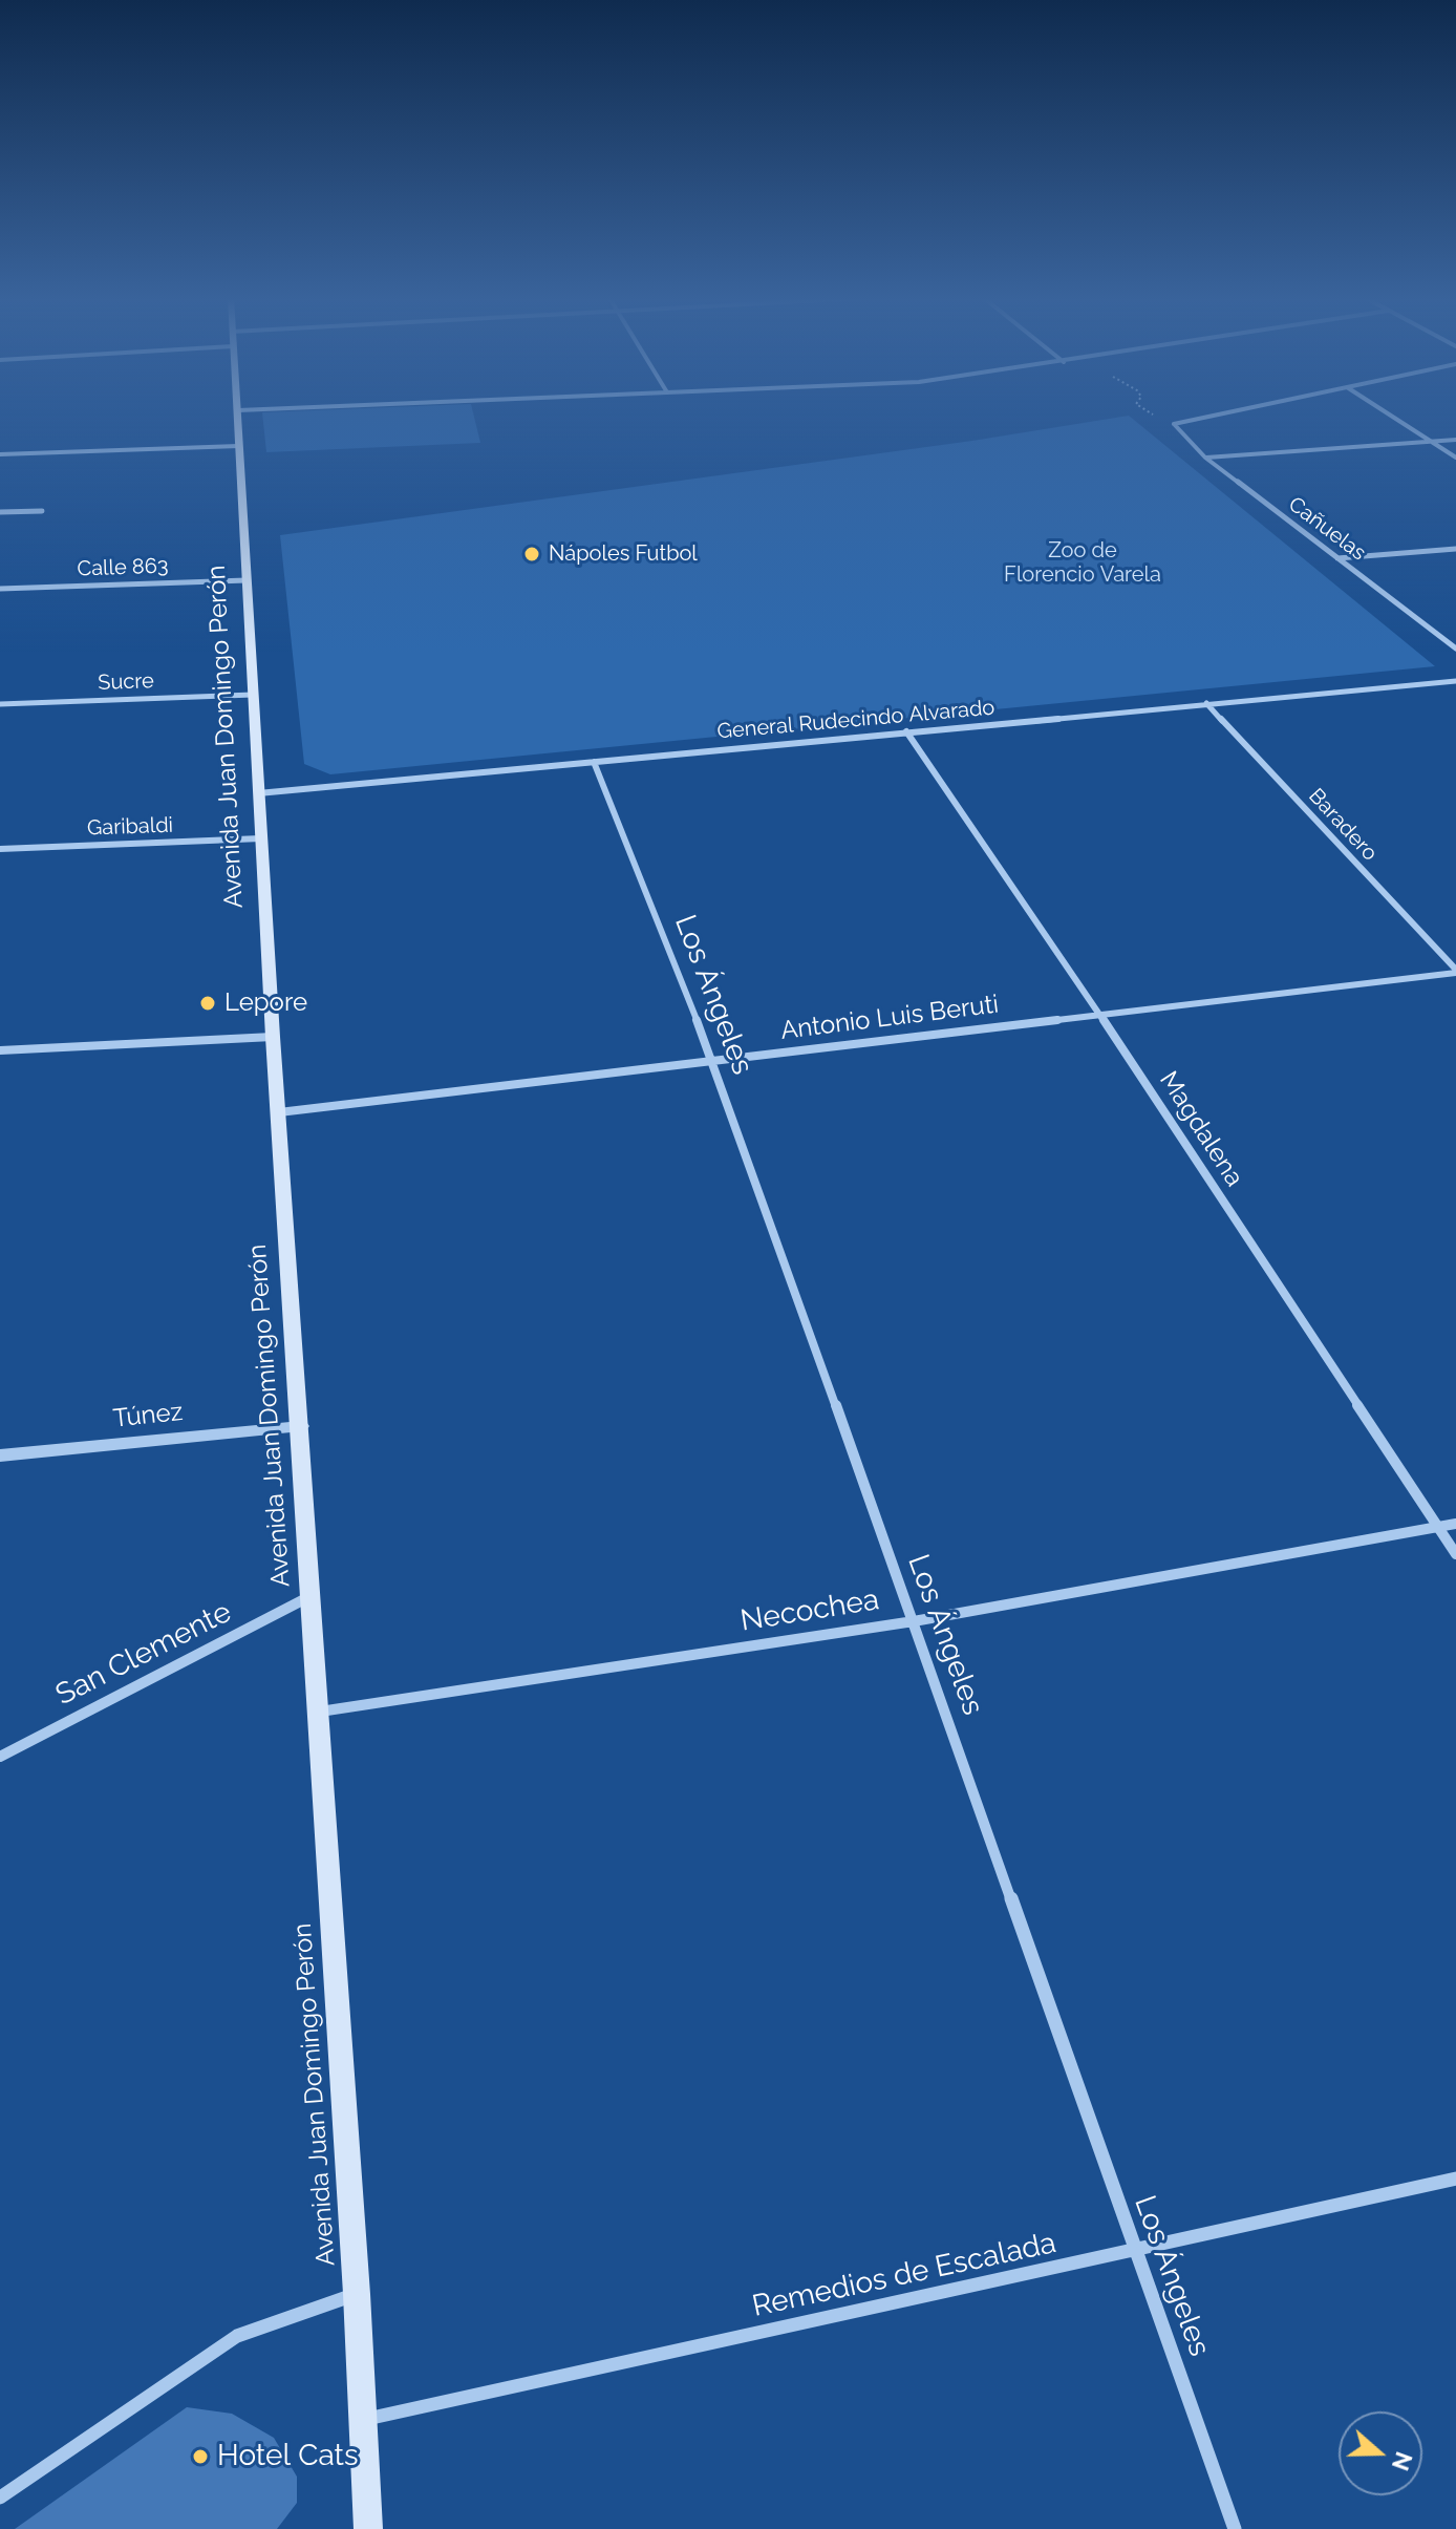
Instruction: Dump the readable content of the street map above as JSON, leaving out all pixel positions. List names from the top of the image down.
{
  "streets": {
    "main road": ["Avenida Juan Domingo Perón"],
    "street": [
      "Cañuelas",
      "Calle 863",
      "Sucre",
      "General Rudecindo Alvarado",
      "Baradero",
      "Garibaldi",
      "Los Ángeles",
      "Antonio Luis Beruti",
      "Magdalena",
      "Túnez",
      "Necochea",
      "San Clemente",
      "Remedios de Escalada"
    ]
  },
  "crossings": [
    ["Calle 863", "Avenida Juan Domingo Perón"],
    ["Sucre", "Avenida Juan Domingo Perón"],
    ["General Rudecindo Alvarado", "Avenida Juan Domingo Perón"],
    ["General Rudecindo Alvarado", "Baradero"],
    ["General Rudecindo Alvarado", "Los Ángeles"],
    ["General Rudecindo Alvarado", "Magdalena"],
    ["Avenida Juan Domingo Perón", "Garibaldi"],
    ["Avenida Juan Domingo Perón", "Antonio Luis Beruti"],
    ["Avenida Juan Domingo Perón", "Túnez"],
    ["Avenida Juan Domingo Perón", "Necochea"],
    ["Avenida Juan Domingo Perón", "San Clemente"],
    ["Avenida Juan Domingo Perón", "Remedios de Escalada"],
    ["Baradero", "Antonio Luis Beruti"],
    ["Los Ángeles", "Antonio Luis Beruti"],
    ["Los Ángeles", "Necochea"],
    ["Los Ángeles", "Remedios de Escalada"],
    ["Antonio Luis Beruti", "Magdalena"],
    ["Magdalena", "Necochea"]
  ],
  "parks": ["Zoo de Florencio Varela"],
  "places": ["Nápoles Futbol", "Lepore", "Hotel Cats"],
  "north": "right"
}
